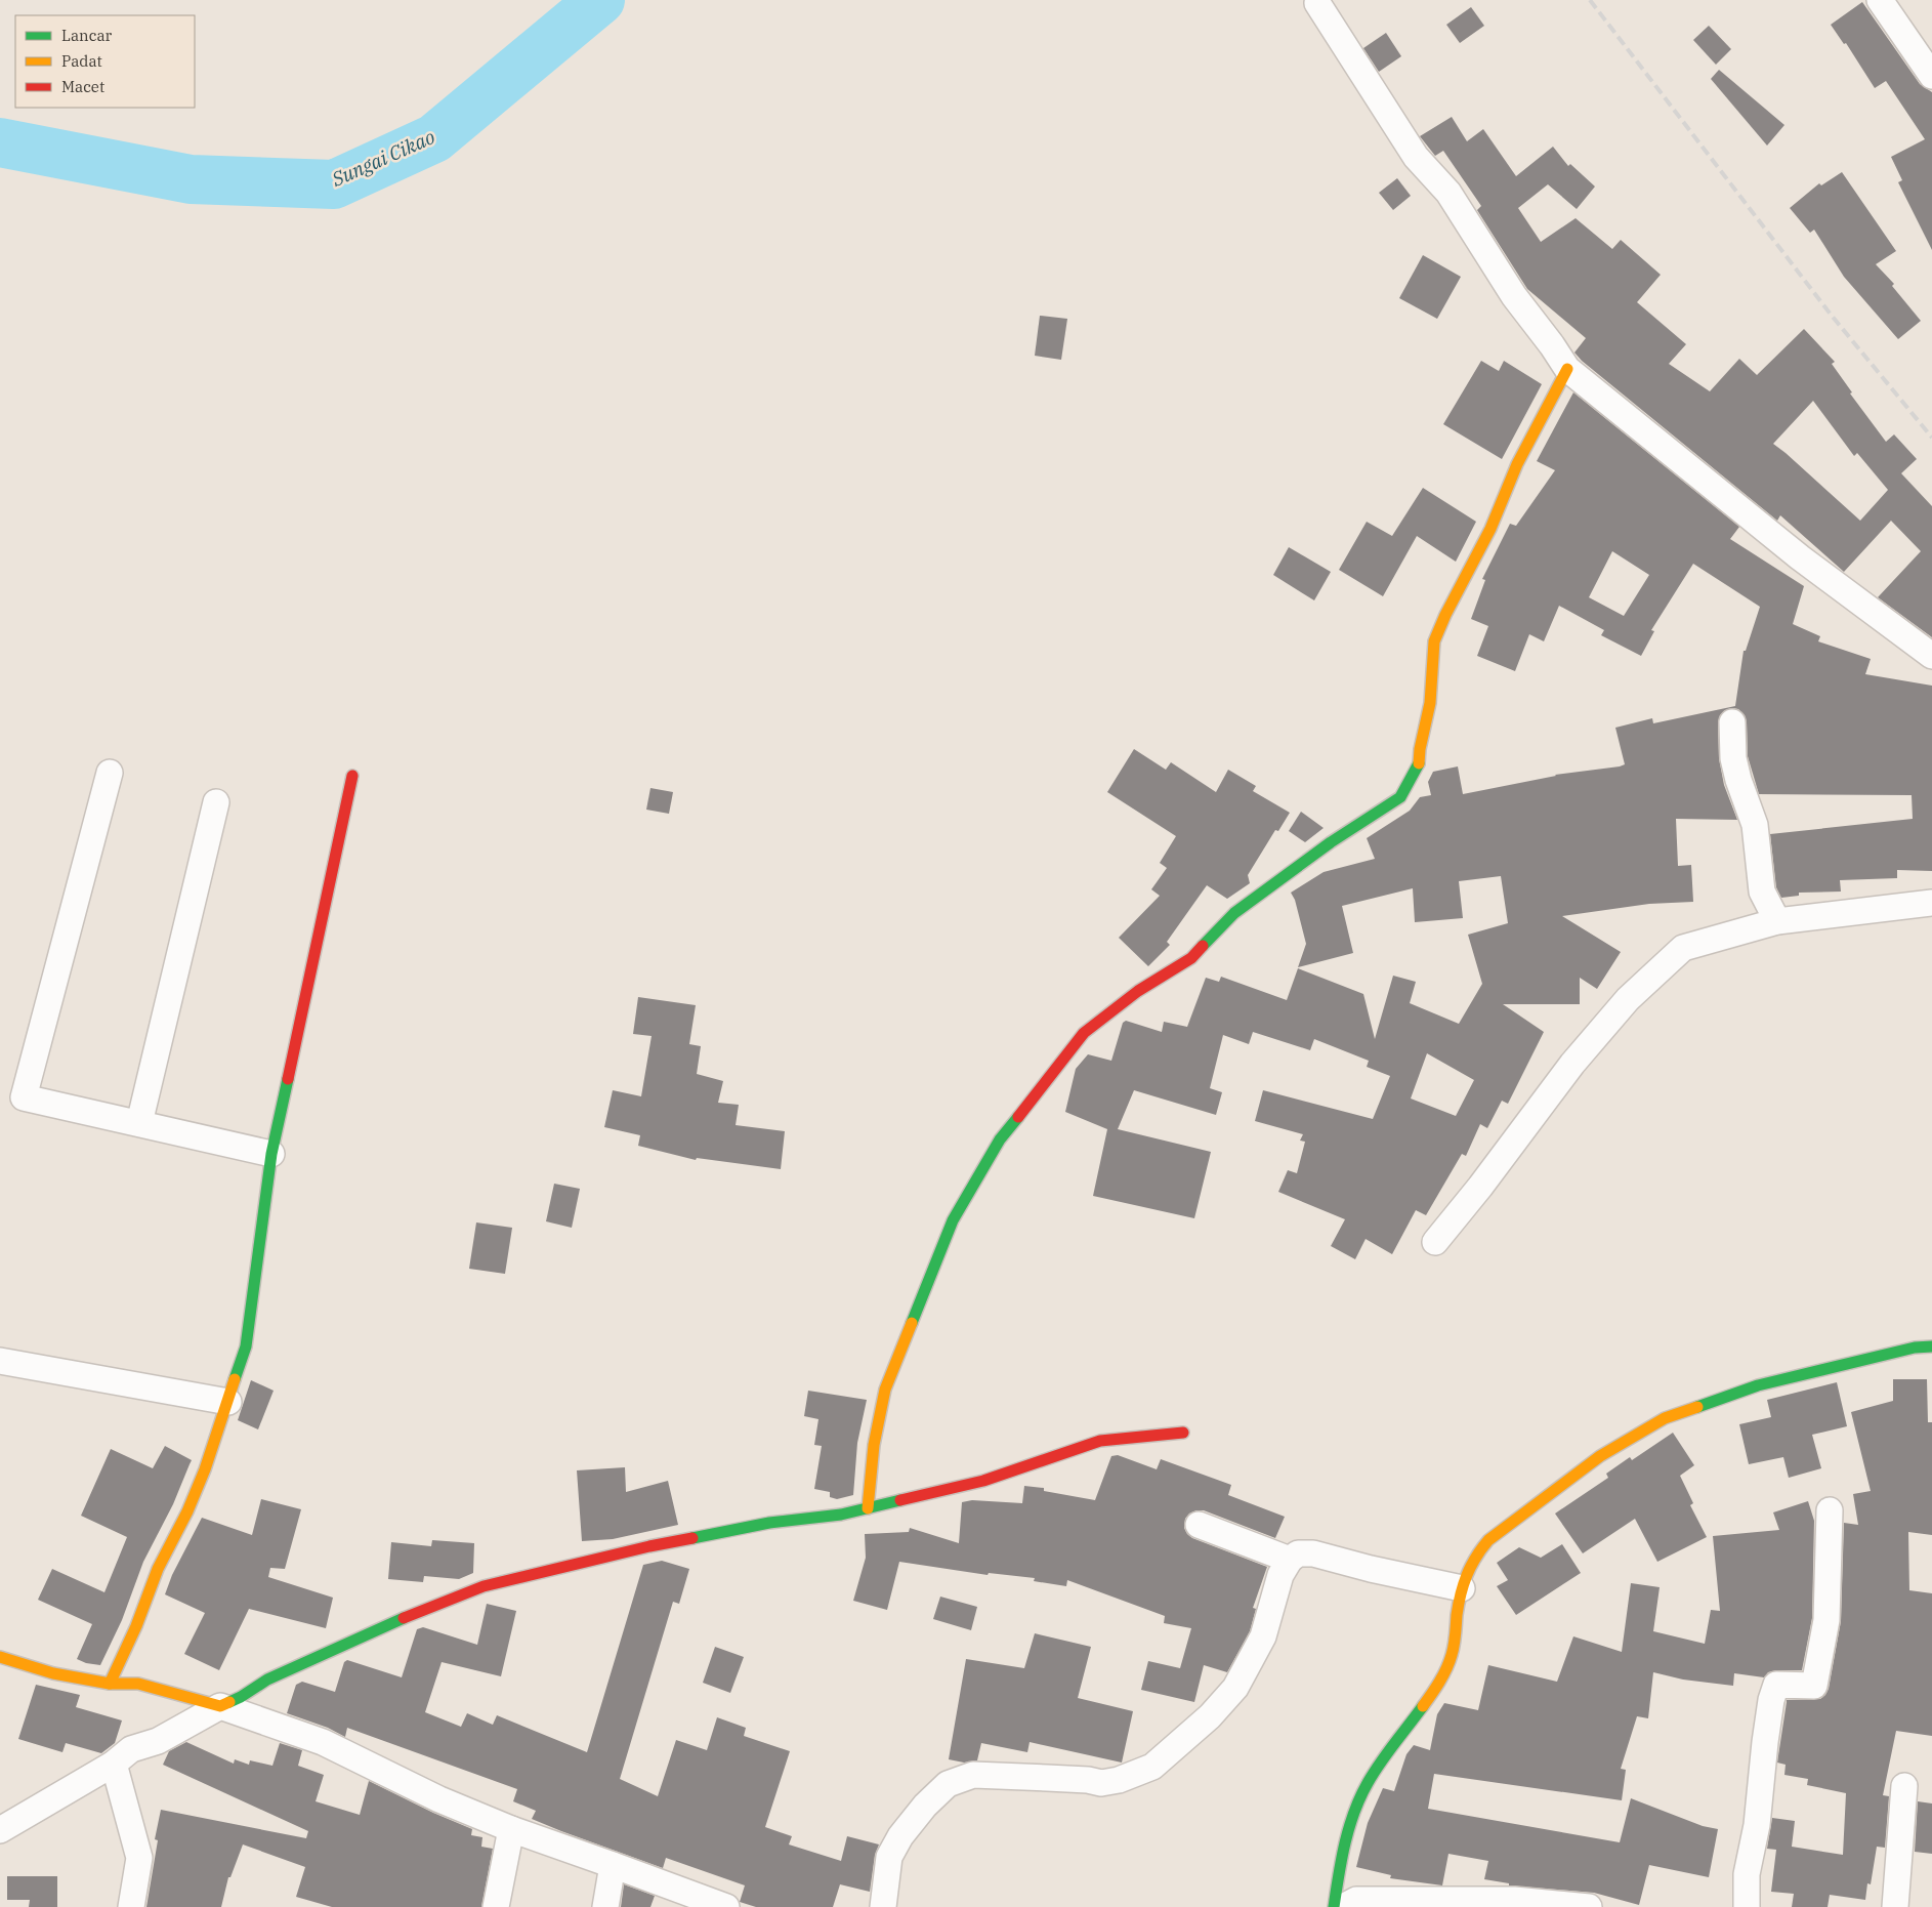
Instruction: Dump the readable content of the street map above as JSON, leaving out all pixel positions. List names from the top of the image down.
{
  "water": ["Sungai Cikao"],
  "legend": ["Lancar", "Padat", "Macet"]
}
